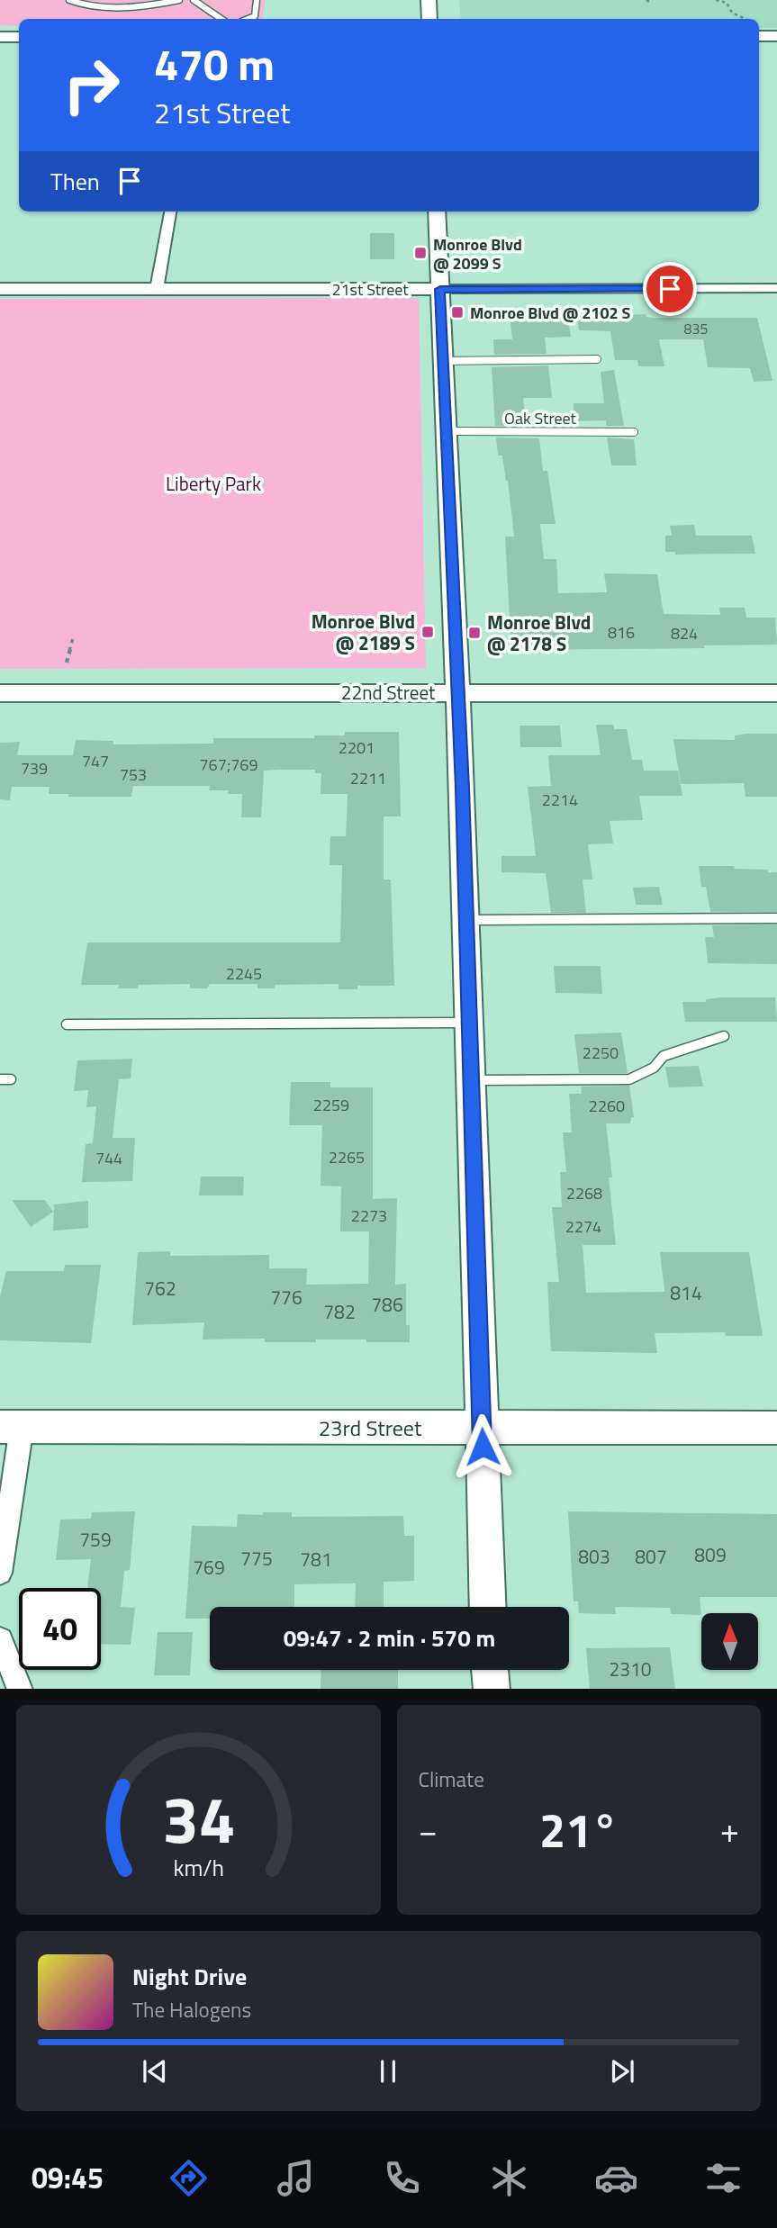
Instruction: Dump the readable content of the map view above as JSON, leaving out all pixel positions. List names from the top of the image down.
{
  "streets": {
    "street": ["21st Street", "22nd Street", "23rd Street"],
    "lane": ["Oak Street"]
  },
  "parks": ["Liberty Park"],
  "places": {
    "transit": [
      "Monroe Blvd @ 2099 S",
      "Monroe Blvd @ 2102 S",
      "Monroe Blvd @ 2189 S",
      "Monroe Blvd @ 2178 S"
    ]
  },
  "house_numbers": [
    "835",
    "816",
    "824",
    "2201",
    "747",
    "767;769",
    "739",
    "753",
    "2211",
    "2214",
    "2245",
    "2250",
    "2259",
    "2260",
    "2265",
    "744",
    "2268",
    "2273",
    "2274",
    "762",
    "814",
    "776",
    "786",
    "782",
    "759",
    "809",
    "803",
    "807",
    "775",
    "781",
    "769",
    "2310"
  ],
  "north": "top",
  "page": {
    "turn": ["470 m", "21st Street"],
    "then": "Then",
    "limit": "40",
    "trip": "09:47 · 2 min · 570 m",
    "tile": "Climate",
    "heat": ["−", "21°", "+"],
    "song": ["Night Drive", "The Halogens"],
    "tabs": "09:45",
    "gauge": ["34", "km/h"]
  }
}
